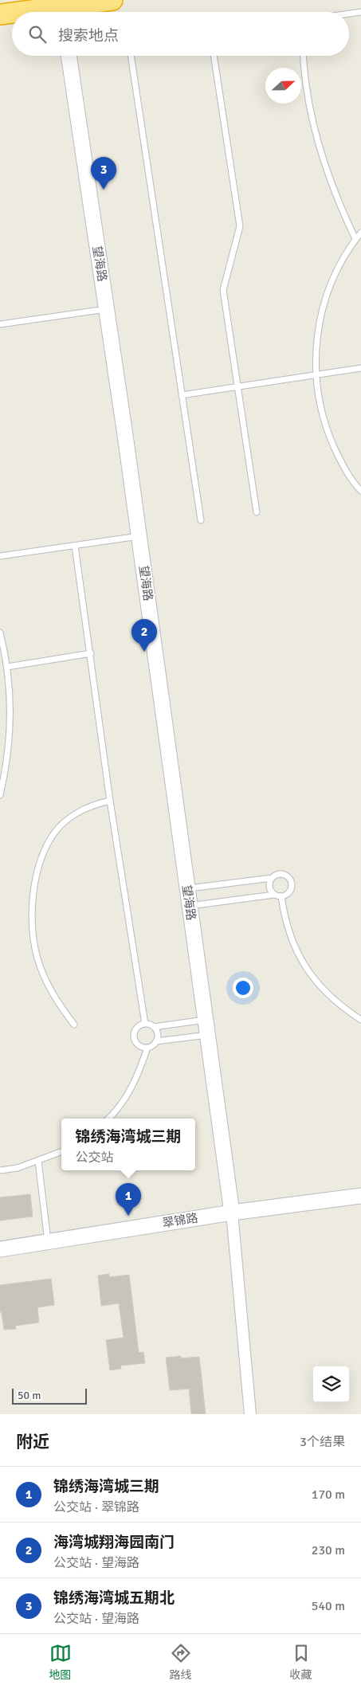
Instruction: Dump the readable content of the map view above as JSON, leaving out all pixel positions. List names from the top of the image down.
{
  "streets": {
    "street": ["望海路", "翠锦路"]
  },
  "crossings": [
    ["望海路", "翠锦路"]
  ],
  "scale_bar": "50 m",
  "north": "right",
  "page": {
    "search": "搜索地点",
    "pins": ["3", "2", "1"],
    "popup": ["锦绣海湾城三期", "公交站"],
    "scale": "50 m",
    "heading": ["附近", "3个结果"],
    "list": [
      {
        "mark": "1",
        "name": "锦绣海湾城三期",
        "note": "公交站 · 翠锦路",
        "value": "170 m"
      },
      {
        "mark": "2",
        "name": "海湾城翔海园南门",
        "note": "公交站 · 望海路",
        "value": "230 m"
      },
      {
        "mark": "3",
        "name": "锦绣海湾城五期北",
        "note": "公交站 · 望海路",
        "value": "540 m"
      }
    ],
    "nav": ["地图", "路线", "收藏"]
  }
}
